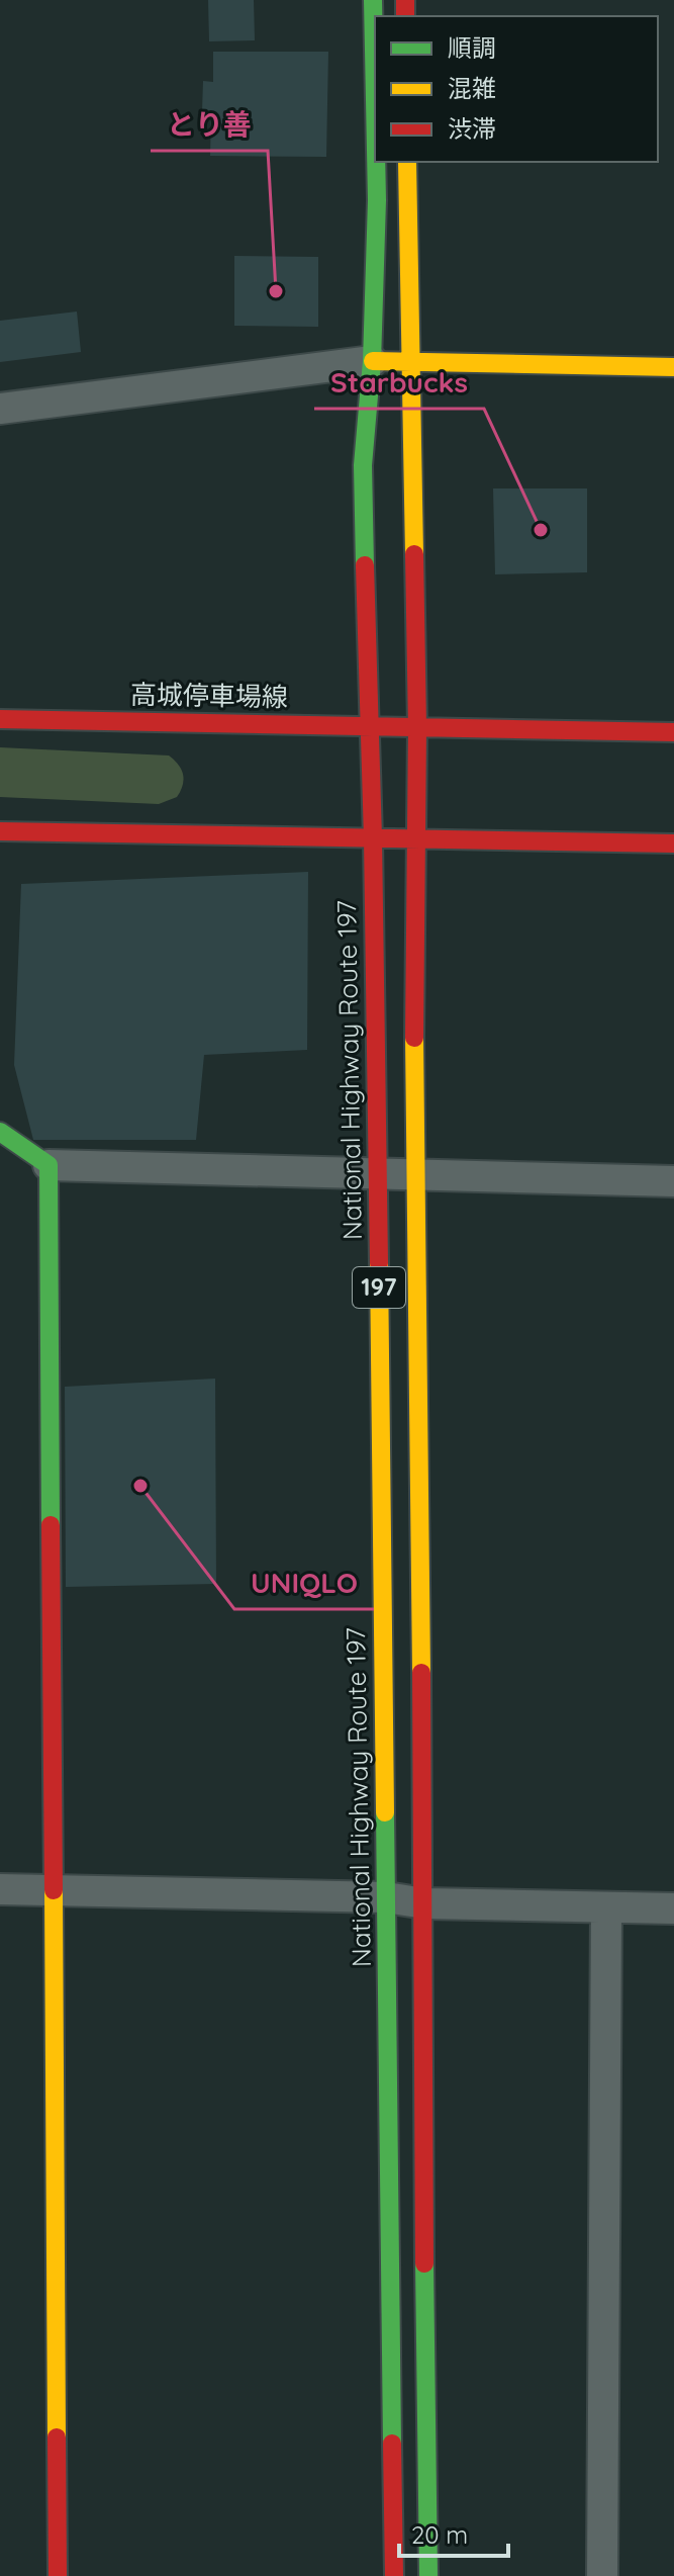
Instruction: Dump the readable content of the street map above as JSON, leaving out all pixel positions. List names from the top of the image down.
{
  "streets": {
    "main road": ["高城停車場線", "National Highway Route 197", "197"]
  },
  "crossings": [
    ["高城停車場線", "National Highway Route 197"],
    ["高城停車場線", "197"]
  ],
  "places": ["とり善", "Starbucks", "UNIQLO"],
  "legend": ["順調", "混雑", "渋滞"],
  "scale_bar": "20 m"
}
